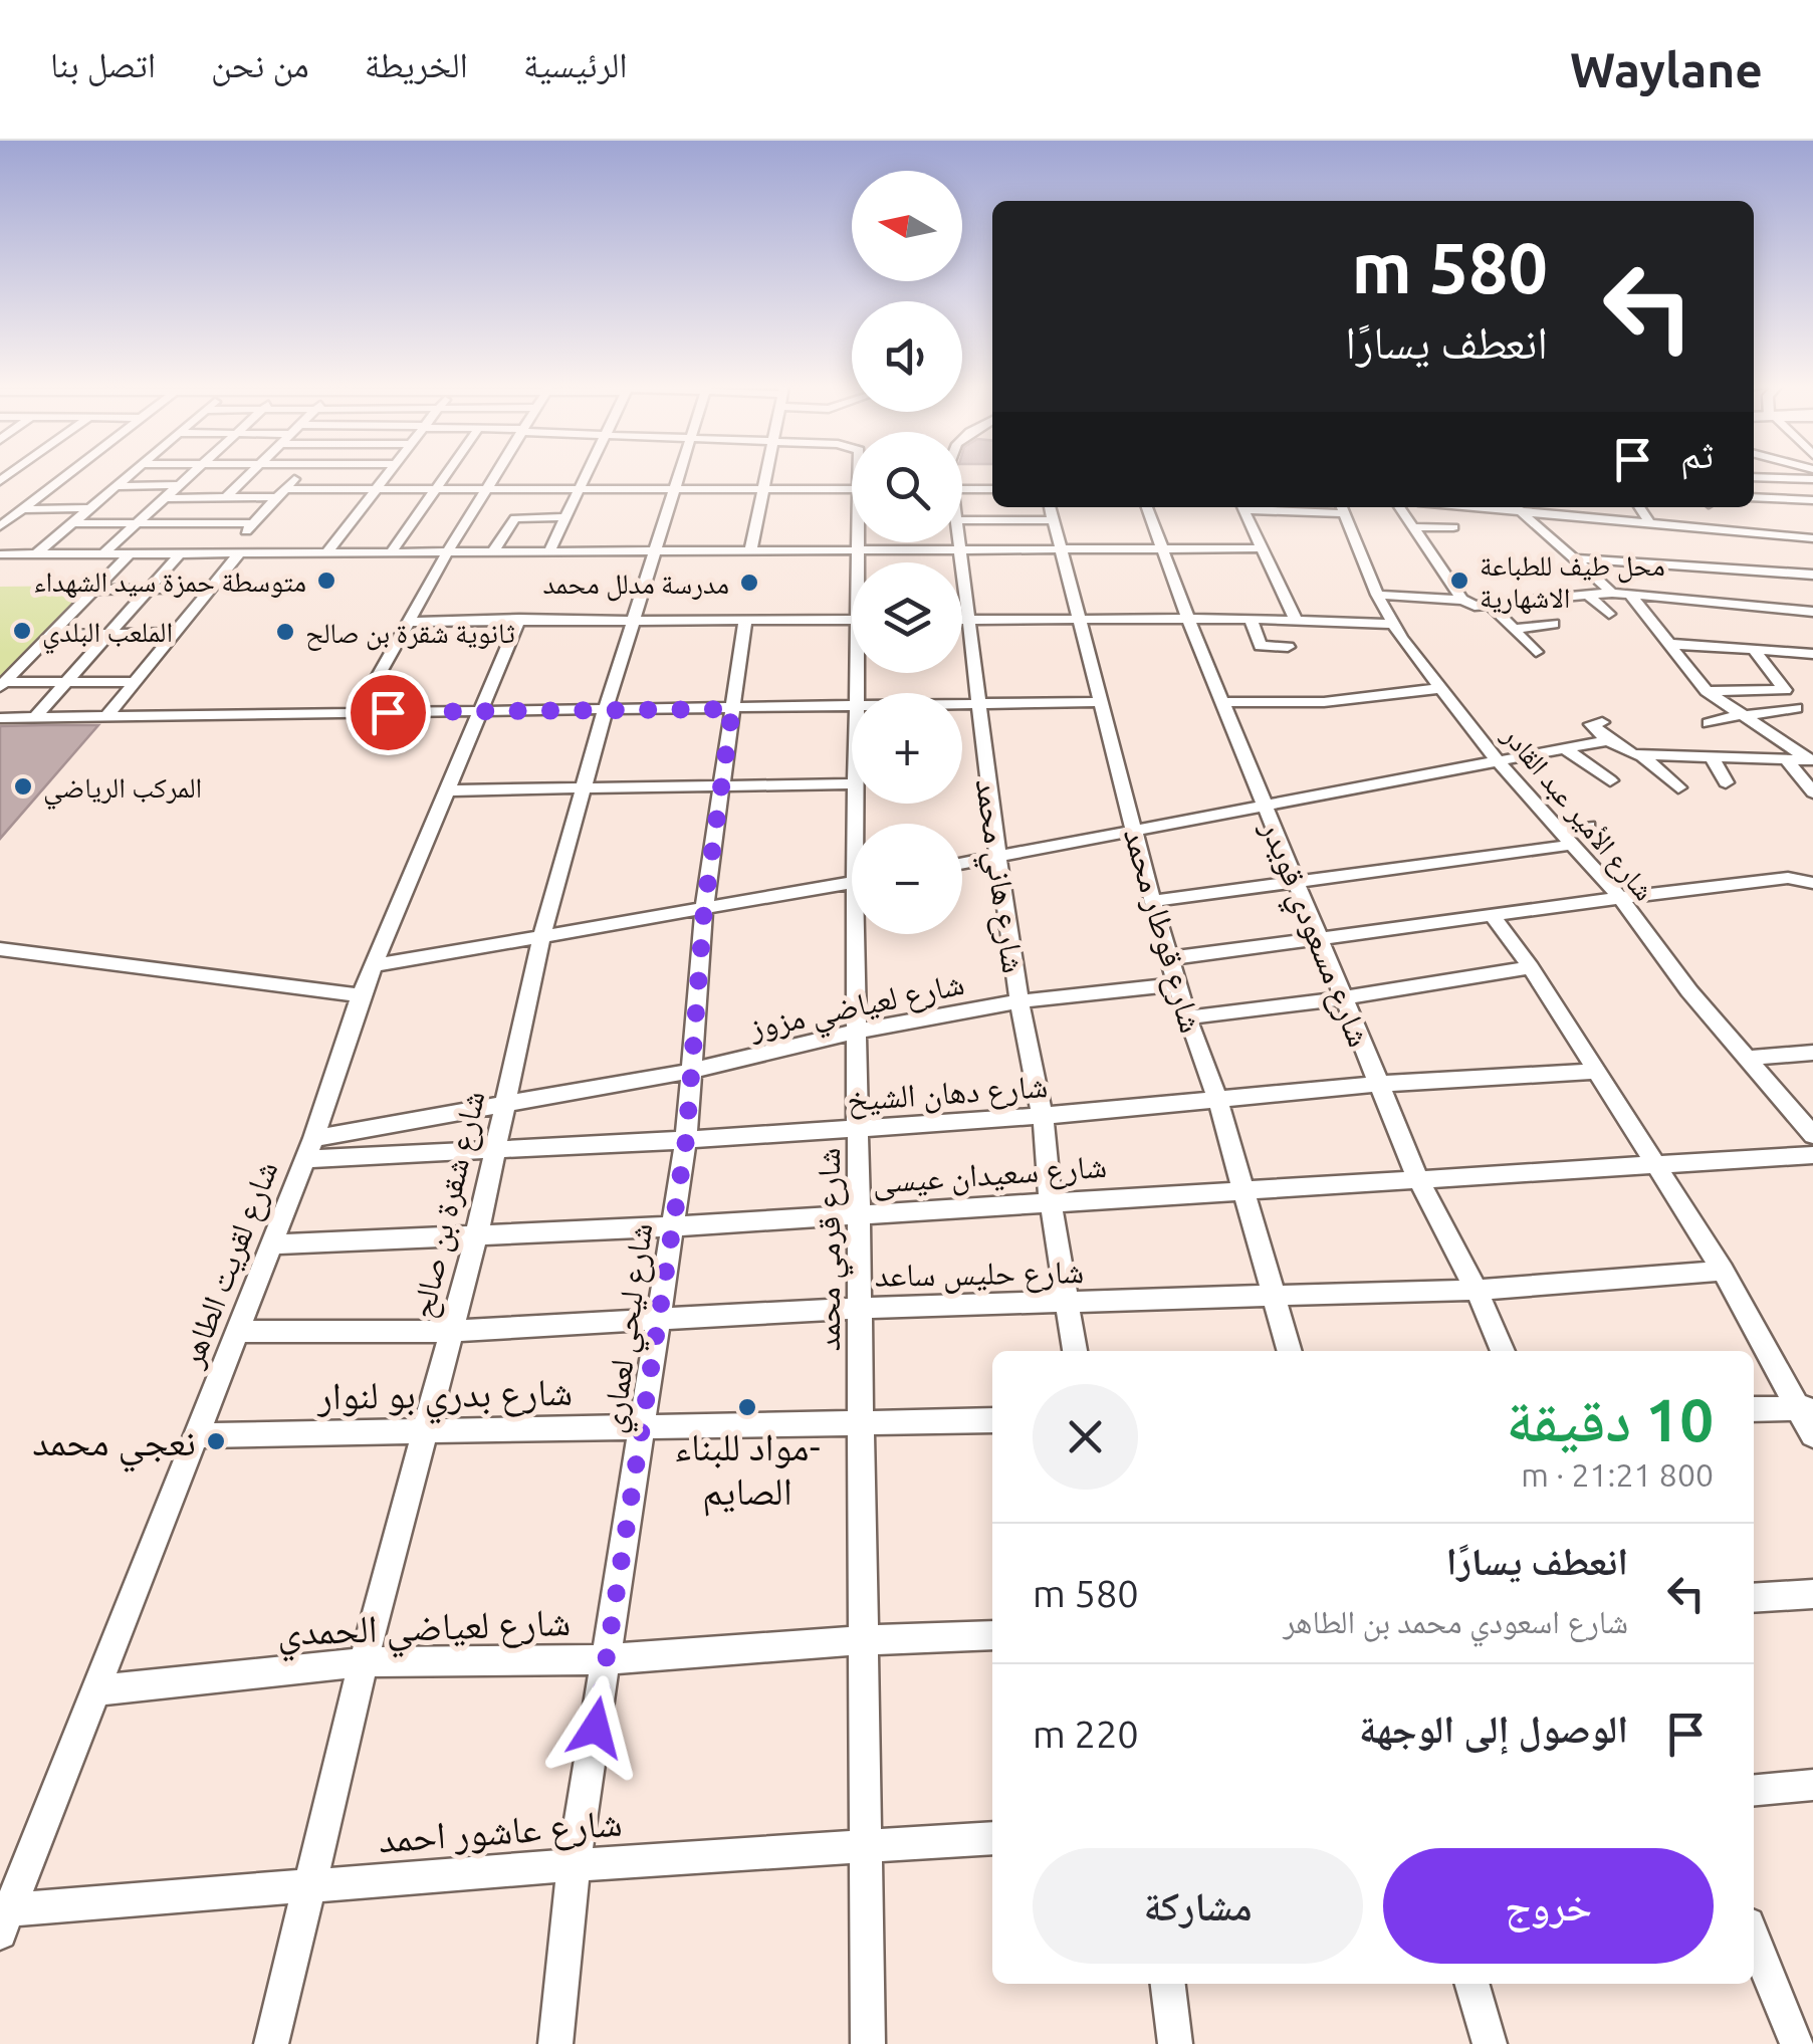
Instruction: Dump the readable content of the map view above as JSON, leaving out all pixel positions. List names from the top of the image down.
{
  "streets": {
    "street": [
      "شارع الأمير عبد القادر",
      "شارع هاني محمد",
      "شارع قوطار محمد",
      "شارع مسعودي قويدر",
      "شارع لعياضي مزوز",
      "شارع دهان الشيخ",
      "شارع سعيدان عيسى",
      "شارع شقرة بن صالح",
      "شارع قرمي محمد",
      "شارع لقريت الطاهر",
      "شارع حليس ساعد",
      "شارع ليحي لعماري",
      "شارع بدري بو لنوار",
      "شارع لعياضي الحمدي",
      "شارع عاشور احمد"
    ]
  },
  "crossings": [
    ["شارع هاني محمد", "شارع لعياضي مزوز"],
    ["شارع هاني محمد", "شارع دهان الشيخ"],
    ["شارع هاني محمد", "شارع سعيدان عيسى"],
    ["شارع هاني محمد", "شارع حليس ساعد"],
    ["شارع قوطار محمد", "شارع لعياضي مزوز"],
    ["شارع قوطار محمد", "شارع دهان الشيخ"],
    ["شارع قوطار محمد", "شارع سعيدان عيسى"],
    ["شارع قوطار محمد", "شارع حليس ساعد"],
    ["شارع مسعودي قويدر", "شارع دهان الشيخ"],
    ["شارع مسعودي قويدر", "شارع سعيدان عيسى"],
    ["شارع مسعودي قويدر", "شارع حليس ساعد"],
    ["شارع لعياضي مزوز", "شارع دهان الشيخ"],
    ["شارع لعياضي مزوز", "شارع شقرة بن صالح"],
    ["شارع لعياضي مزوز", "شارع قرمي محمد"],
    ["شارع لعياضي مزوز", "شارع لقريت الطاهر"],
    ["شارع لعياضي مزوز", "شارع ليحي لعماري"],
    ["شارع دهان الشيخ", "شارع شقرة بن صالح"],
    ["شارع دهان الشيخ", "شارع قرمي محمد"],
    ["شارع دهان الشيخ", "شارع لقريت الطاهر"],
    ["شارع دهان الشيخ", "شارع ليحي لعماري"],
    ["شارع سعيدان عيسى", "شارع شقرة بن صالح"],
    ["شارع سعيدان عيسى", "شارع قرمي محمد"],
    ["شارع سعيدان عيسى", "شارع لقريت الطاهر"],
    ["شارع سعيدان عيسى", "شارع ليحي لعماري"],
    ["شارع شقرة بن صالح", "شارع حليس ساعد"],
    ["شارع شقرة بن صالح", "شارع بدري بو لنوار"],
    ["شارع شقرة بن صالح", "شارع لعياضي الحمدي"],
    ["شارع شقرة بن صالح", "شارع عاشور احمد"],
    ["شارع قرمي محمد", "شارع حليس ساعد"],
    ["شارع قرمي محمد", "شارع بدري بو لنوار"],
    ["شارع قرمي محمد", "شارع لعياضي الحمدي"],
    ["شارع قرمي محمد", "شارع عاشور احمد"],
    ["شارع لقريت الطاهر", "شارع حليس ساعد"],
    ["شارع لقريت الطاهر", "شارع بدري بو لنوار"],
    ["شارع لقريت الطاهر", "شارع لعياضي الحمدي"],
    ["شارع لقريت الطاهر", "شارع عاشور احمد"],
    ["شارع حليس ساعد", "شارع ليحي لعماري"],
    ["شارع ليحي لعماري", "شارع بدري بو لنوار"],
    ["شارع ليحي لعماري", "شارع لعياضي الحمدي"],
    ["شارع ليحي لعماري", "شارع عاشور احمد"]
  ],
  "places": [
    "متوسطة حمزة سيد الشهداء",
    "محل طيف للطباعة الاشهارية",
    "مدرسة مدلل محمد",
    "الملعب البلدي",
    "ثانوية شقرة بن صالح",
    "المركب الرياضي",
    "مواد للبناء- الصايم",
    "نعجي محمد"
  ],
  "north": "left",
  "page": {
    "header": "Waylane",
    "nav": [
      "الرئيسية",
      "الخريطة",
      "من نحن",
      "اتصل بنا"
    ],
    "map_buttons": ["+", "−"],
    "turn": ["580 m", "انعطف يسارًا"],
    "then": "ثم",
    "heading": ["10 دقيقة", "800 m · 21:21"],
    "list": [
      {
        "name": "انعطف يسارًا",
        "note": "شارع اسعودي محمد بن الطاهر",
        "value": "580 m"
      },
      {
        "name": "الوصول إلى الوجهة",
        "value": "220 m"
      }
    ],
    "buttons": ["خروج", "مشاركة"]
  }
}
